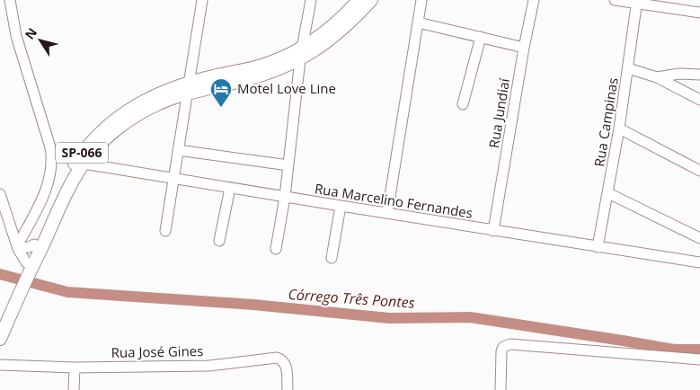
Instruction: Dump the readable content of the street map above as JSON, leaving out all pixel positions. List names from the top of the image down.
{
  "streets": {
    "main road": ["SP-066"],
    "street": [
      "Rua Jundiaí",
      "Rua Campinas",
      "Rua Marcelino Fernandes",
      "Rua José Gines"
    ]
  },
  "crossings": [
    ["Rua Jundiaí", "Rua Marcelino Fernandes"],
    ["Rua Campinas", "Rua Marcelino Fernandes"],
    ["SP-066", "Rua Marcelino Fernandes"]
  ],
  "water": ["Córrego Três Pontes"],
  "places": {
    "hotel": ["Motel Love Line"]
  },
  "north": "top left"
}
